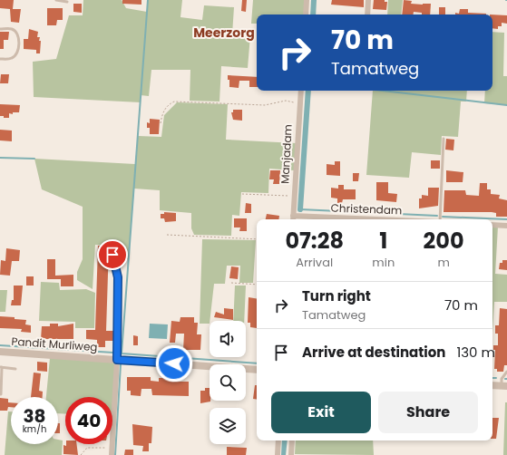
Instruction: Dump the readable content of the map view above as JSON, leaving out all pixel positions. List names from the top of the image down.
{
  "streets": {
    "street": ["Manjadam", "Pandit Murliweg"]
  },
  "districts": ["Meerzorg"],
  "page": {
    "turn": ["70 m", "Tamatweg"],
    "eta": [
      "07:28",
      "Arrival",
      "1",
      "min",
      "200",
      "m"
    ],
    "list": [
      {
        "name": "Turn right",
        "note": "Tamatweg",
        "value": "70 m"
      },
      {
        "name": "Arrive at destination",
        "value": "130 m"
      }
    ],
    "buttons": ["Exit", "Share"],
    "speed": "38 km/h",
    "limit": "40"
  }
}
